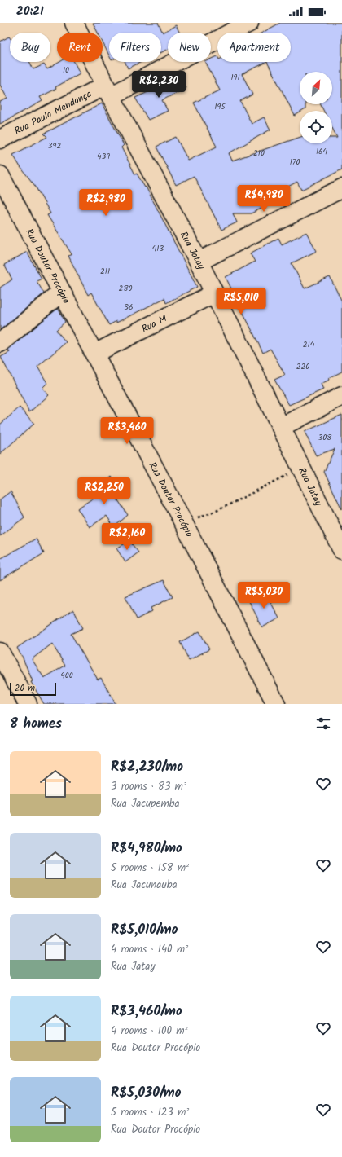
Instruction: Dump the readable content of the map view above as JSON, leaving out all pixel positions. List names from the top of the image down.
{
  "streets": {
    "street": [
      "Rua Paulo Mendonça",
      "Rua Jatay",
      "Rua Doutor Procópio",
      "Rua M"
    ]
  },
  "crossings": [
    ["Rua Paulo Mendonça", "Rua Jatay"],
    ["Rua Jatay", "Rua M"],
    ["Rua Doutor Procópio", "Rua M"]
  ],
  "house_numbers": [
    "10",
    "191",
    "195",
    "392",
    "164",
    "210",
    "439",
    "170",
    "413",
    "211",
    "280",
    "36",
    "214",
    "220",
    "308",
    "400"
  ],
  "scale_bar": "20 m",
  "north": "top right",
  "page": {
    "status": "20:21",
    "chip": [
      "Buy",
      "Rent",
      "Filters",
      "New",
      "Apartment"
    ],
    "price": [
      "R$2,230",
      "R$4,980",
      "R$2,980",
      "R$5,010",
      "R$3,460",
      "R$2,250",
      "R$2,160",
      "R$5,030"
    ],
    "scale": "20 m",
    "heading": "8 homes",
    "list": [
      {
        "name": "R$2,230/mo",
        "note": "3 rooms · 83 m² · Rua Jacupemba"
      },
      {
        "name": "R$4,980/mo",
        "note": "5 rooms · 158 m² · Rua Jacunauba"
      },
      {
        "name": "R$5,010/mo",
        "note": "4 rooms · 140 m² · Rua Jatay"
      },
      {
        "name": "R$3,460/mo",
        "note": "4 rooms · 100 m² · Rua Doutor Procópio"
      },
      {
        "name": "R$5,030/mo",
        "note": "5 rooms · 123 m² · Rua Doutor Procópio"
      }
    ]
  }
}
